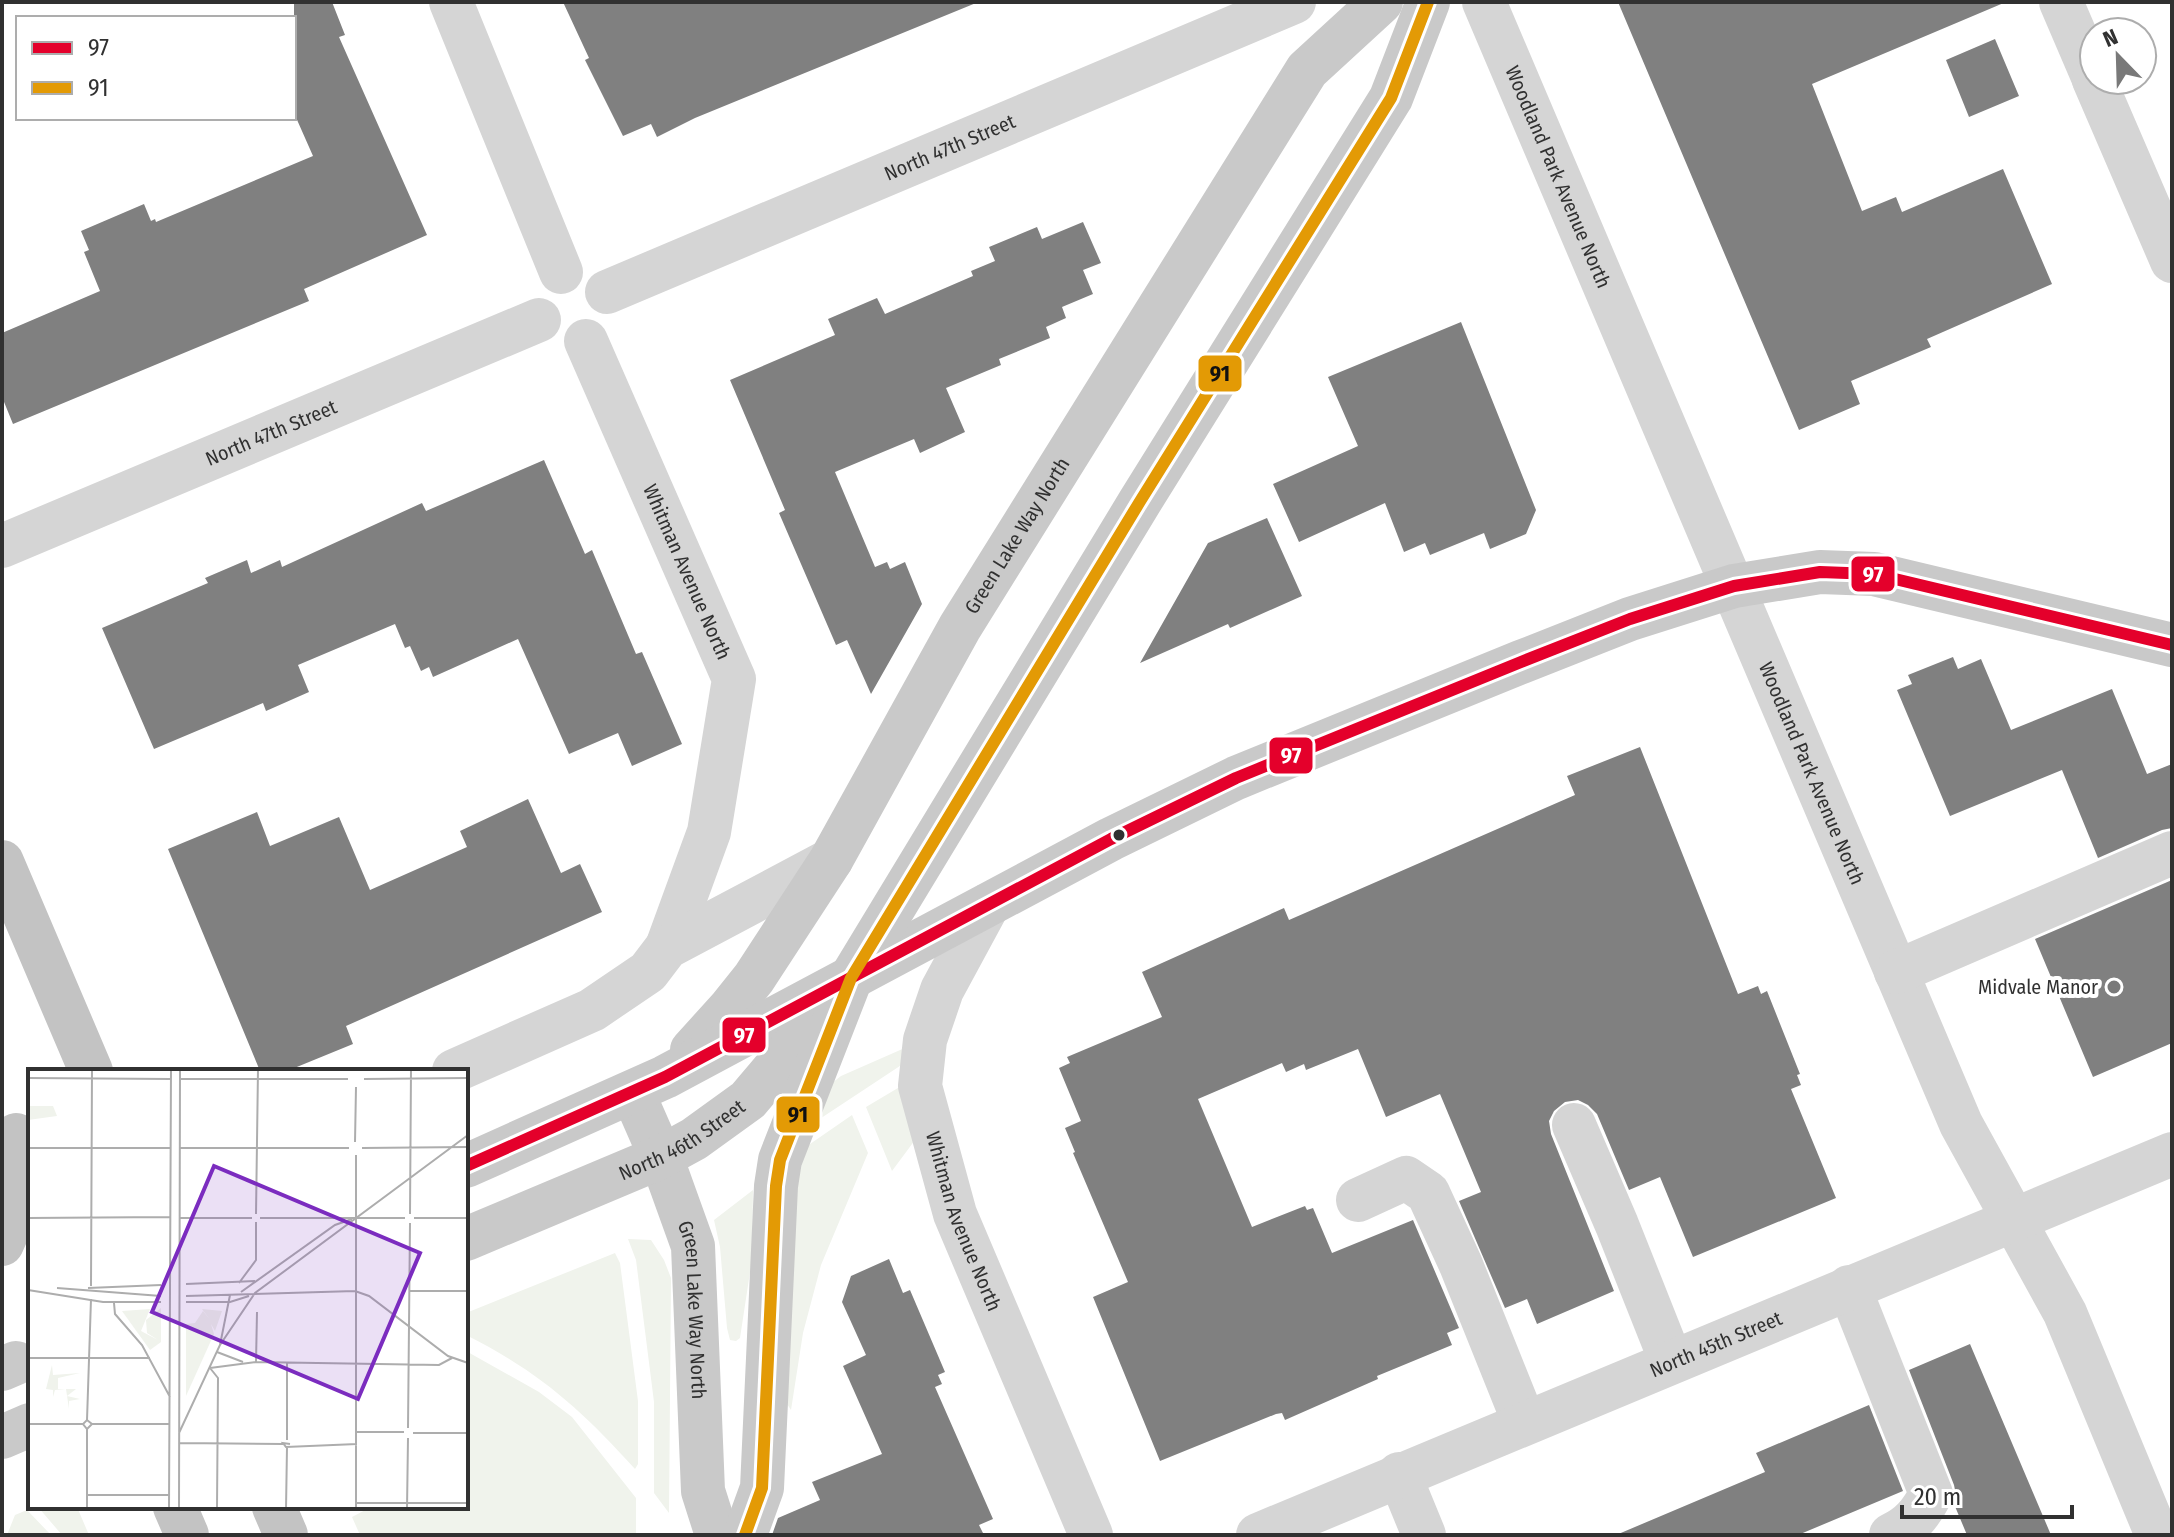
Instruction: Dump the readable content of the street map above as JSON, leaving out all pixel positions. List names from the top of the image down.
{
  "streets": {
    "main road": ["Green Lake Way North", "North 46th Street"],
    "street": [
      "North 47th Street",
      "Woodland Park Avenue North",
      "Whitman Avenue North",
      "North 45th Street"
    ]
  },
  "crossings": [
    ["North 47th Street", "Whitman Avenue North"],
    ["Woodland Park Avenue North", "North 46th Street"],
    ["Woodland Park Avenue North", "North 45th Street"],
    ["Green Lake Way North", "North 46th Street"],
    ["Whitman Avenue North", "North 46th Street"]
  ],
  "places": ["Midvale Manor"],
  "lines": ["transit line 91", "transit line 97"],
  "legend": ["97", "91"],
  "scale_bar": "20 m",
  "north": "top left"
}
